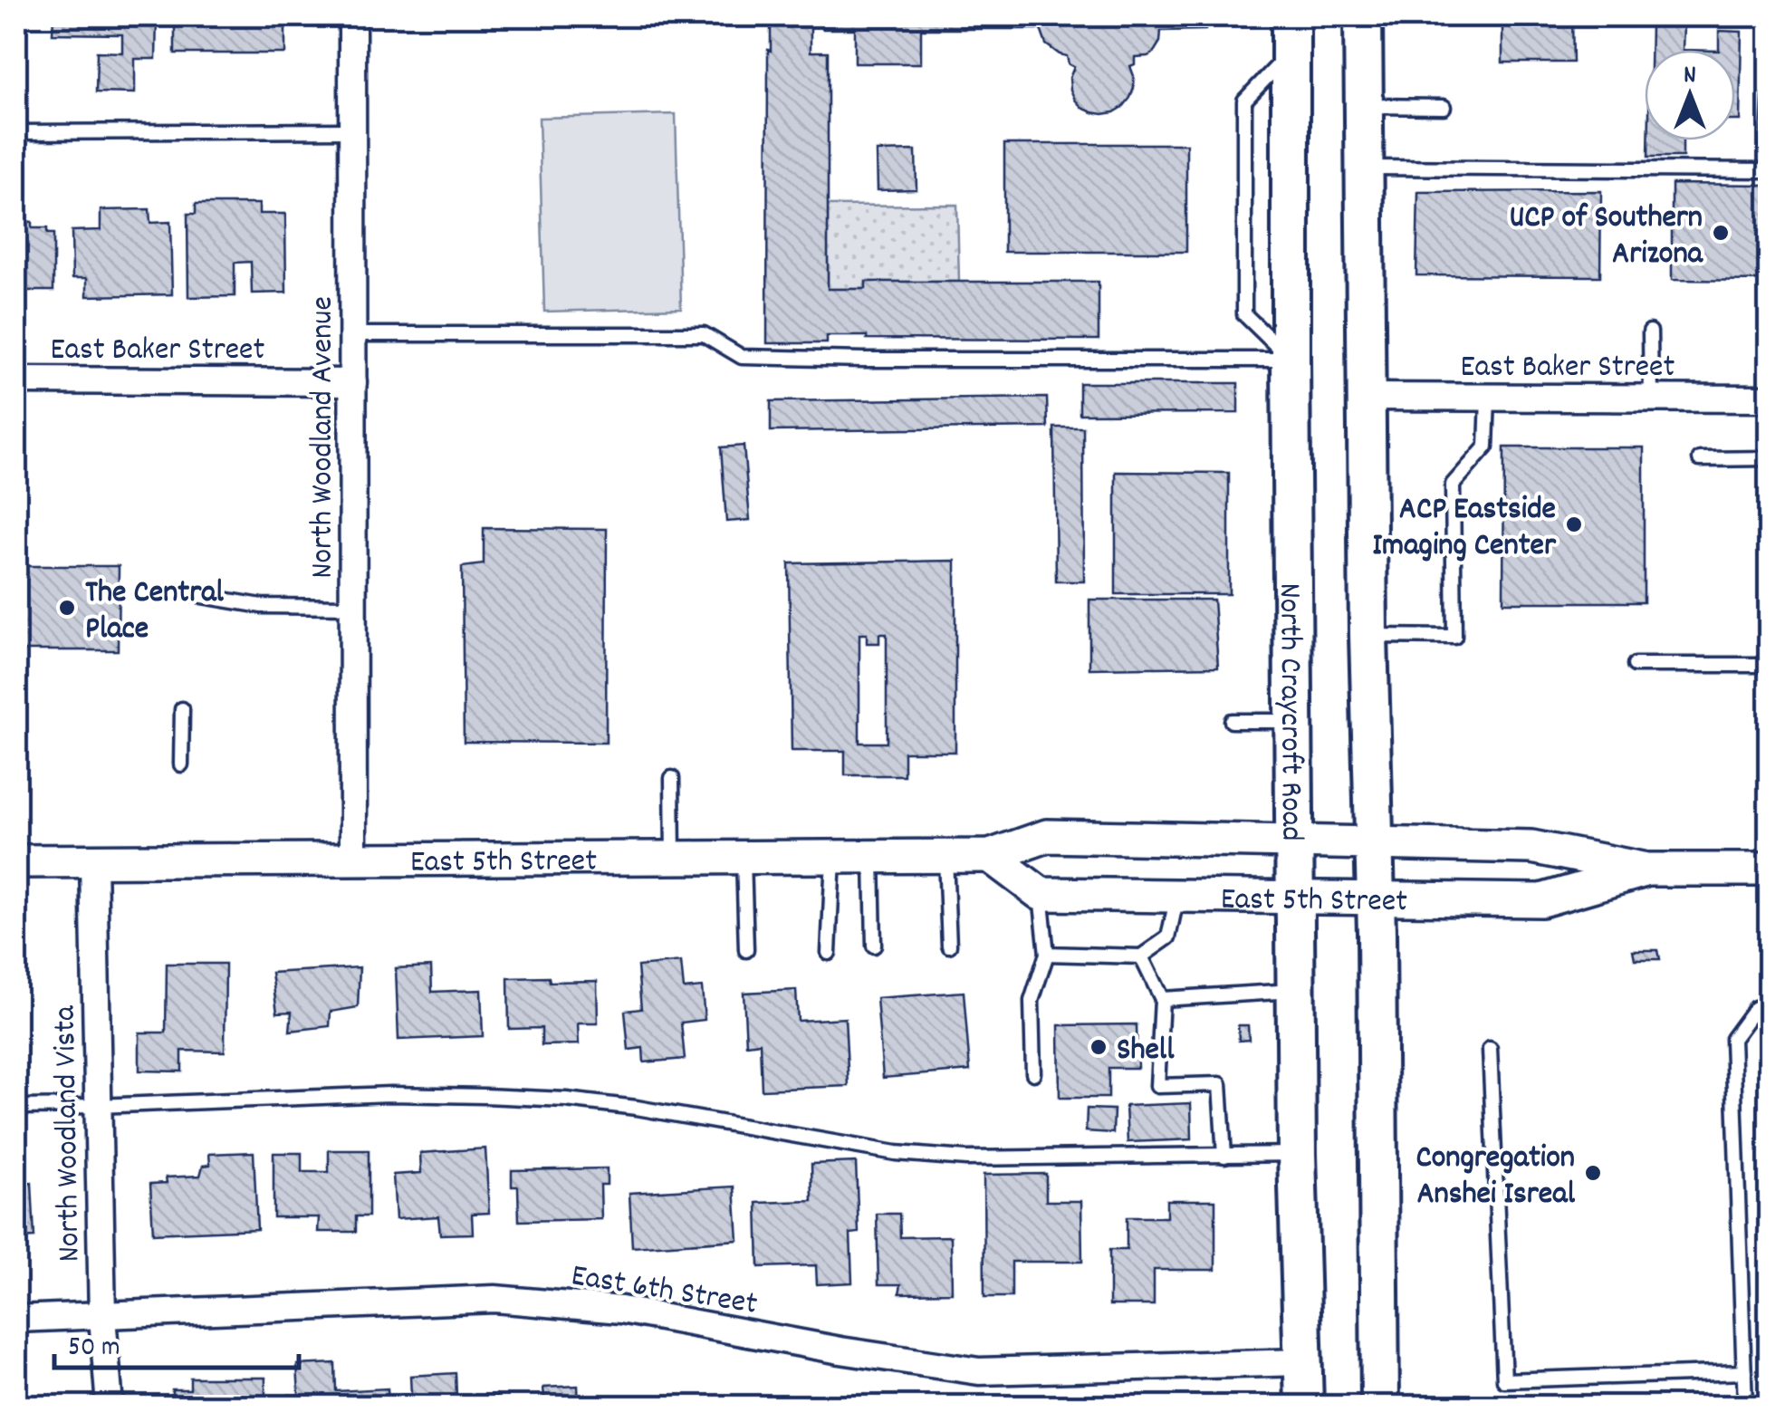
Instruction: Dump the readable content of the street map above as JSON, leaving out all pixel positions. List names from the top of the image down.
{
  "streets": {
    "main road": ["North Craycroft Road"],
    "street": [
      "East Baker Street",
      "North Woodland Avenue",
      "East 5th Street",
      "North Woodland Vista",
      "East 6th Street"
    ]
  },
  "crossings": [
    ["East Baker Street", "North Woodland Avenue"],
    ["North Woodland Avenue", "East 5th Street"],
    ["North Craycroft Road", "East 5th Street"],
    ["North Craycroft Road", "East 6th Street"],
    ["East 5th Street", "North Woodland Vista"],
    ["North Woodland Vista", "East 6th Street"]
  ],
  "places": [
    "UCP of Southern Arizona",
    "ACP Eastside Imaging Center",
    "The Central Place",
    "Shell",
    "Congregation Anshei Isreal"
  ],
  "scale_bar": "50 m",
  "north": "top"
}
